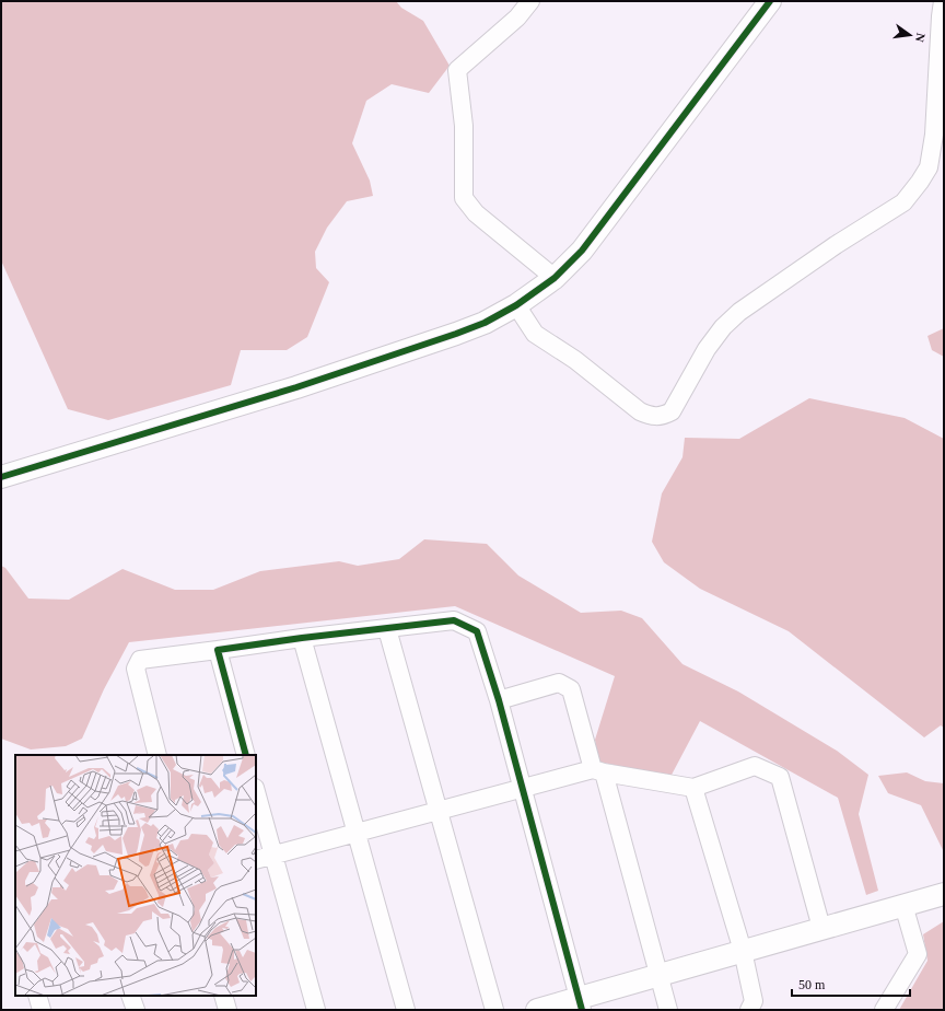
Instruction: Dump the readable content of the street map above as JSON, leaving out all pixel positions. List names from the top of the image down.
{
  "scale_bar": "50 m",
  "north": "right"
}
